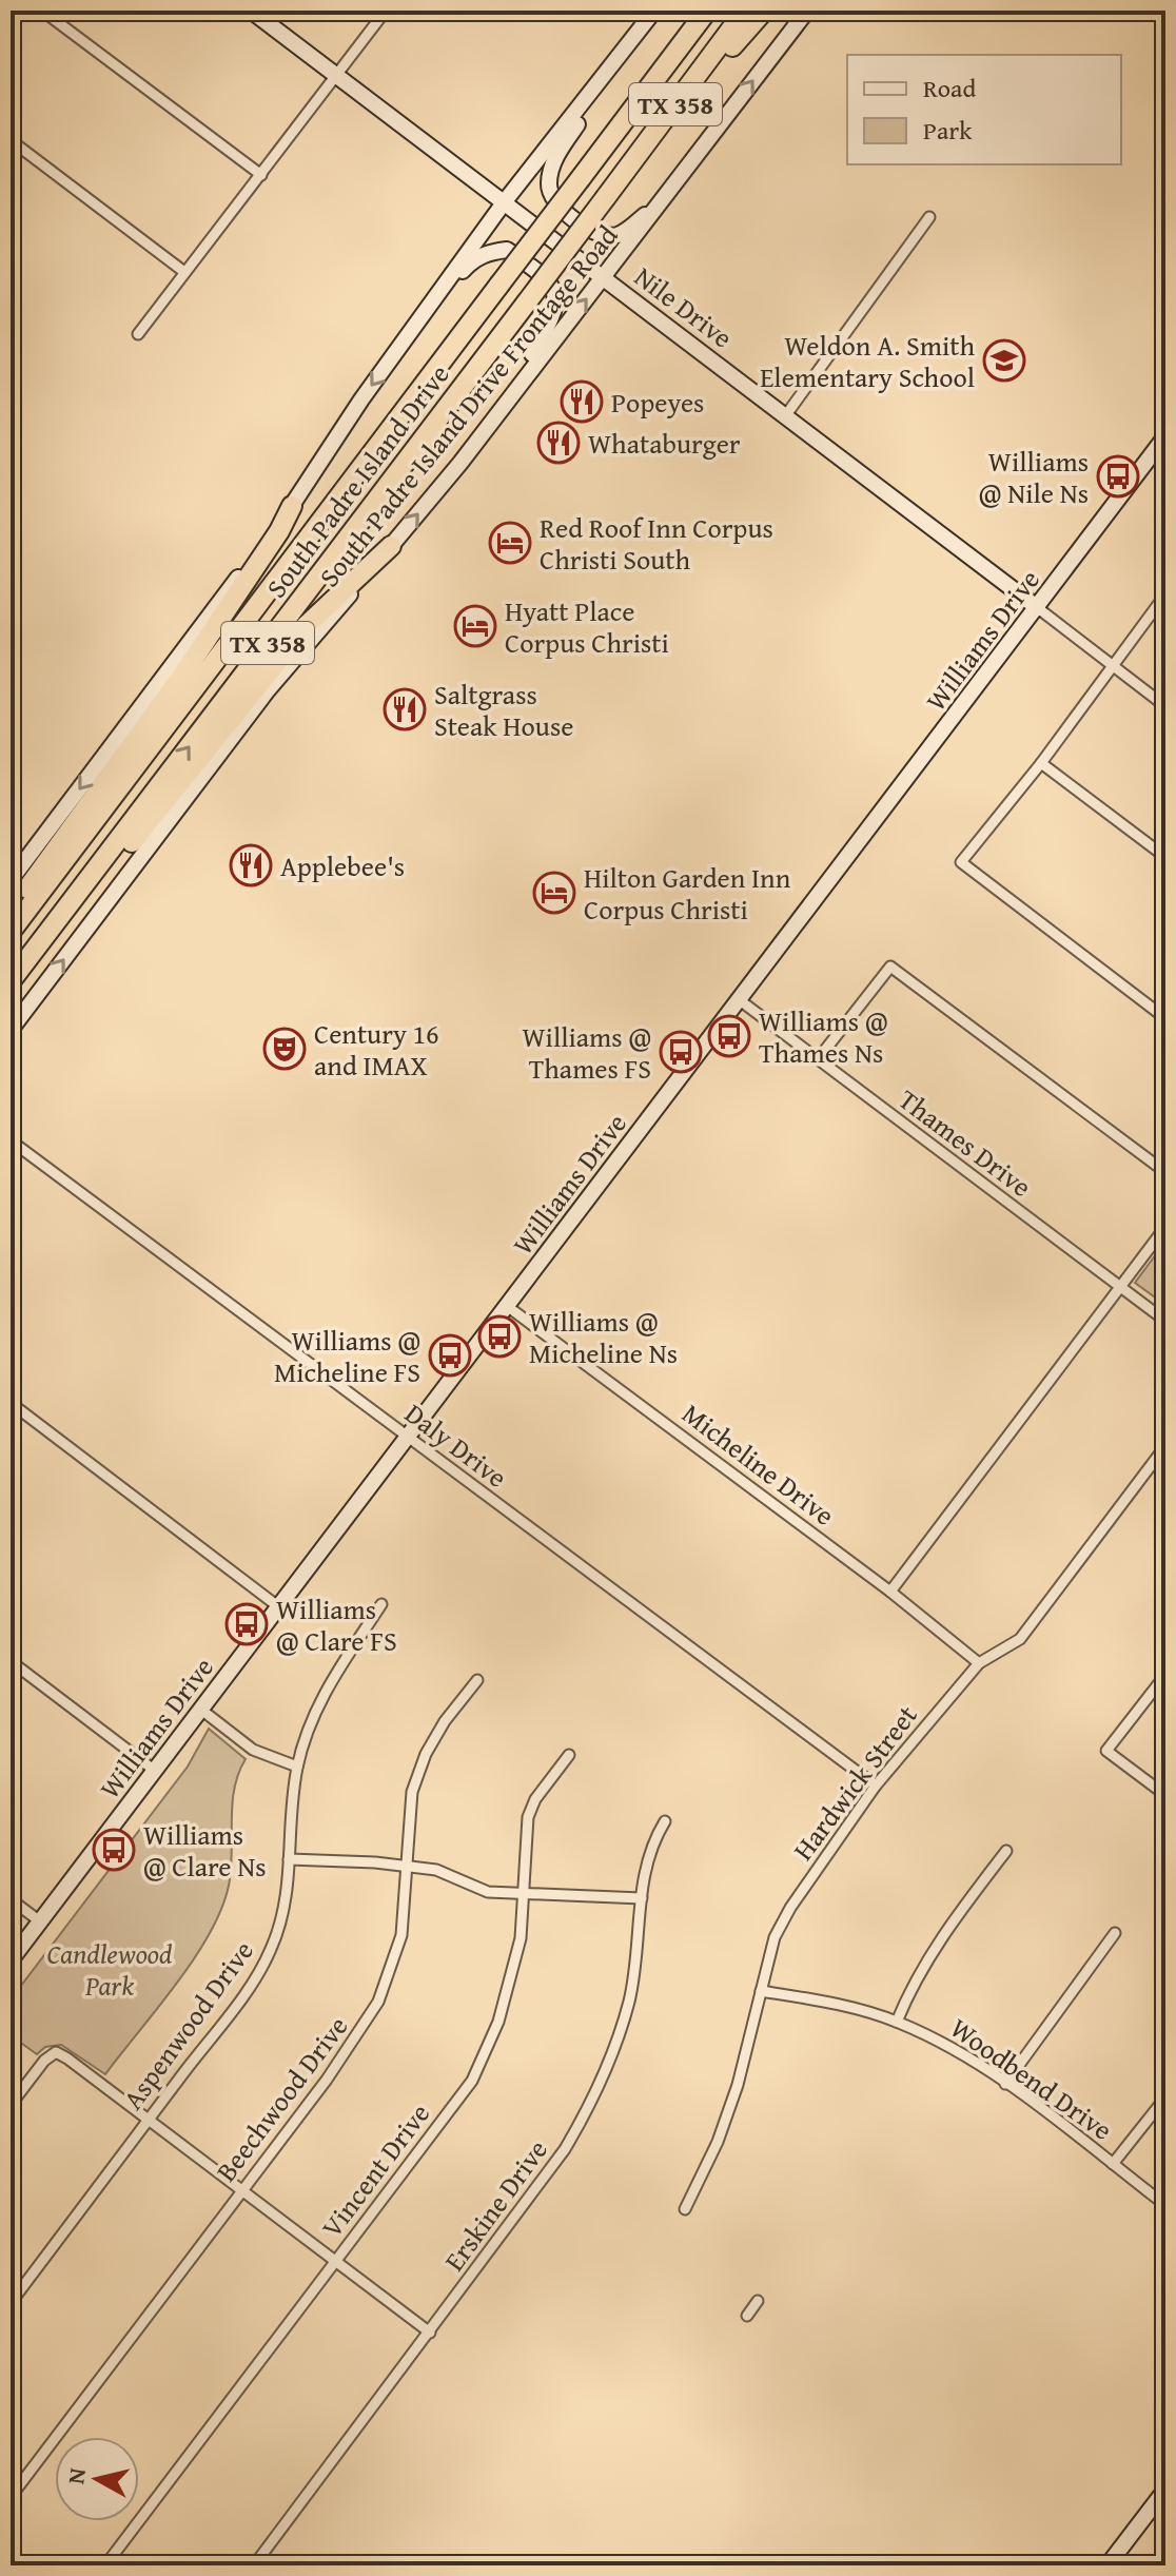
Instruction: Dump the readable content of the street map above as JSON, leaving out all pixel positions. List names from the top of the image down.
{
  "streets": {
    "highway": ["TX 358", "South Padre Island Drive"],
    "main road": ["Nile Drive", "South Padre Island Drive Frontage Road", "Williams Drive"],
    "street": [
      "Thames Drive",
      "Daly Drive",
      "Micheline Drive",
      "Hardwick Street",
      "Aspenwood Drive",
      "Woodbend Drive",
      "Beechwood Drive",
      "Vincent Drive",
      "Erskine Drive"
    ]
  },
  "crossings": [
    ["Nile Drive", "South Padre Island Drive Frontage Road"],
    ["Nile Drive", "Williams Drive"],
    ["Williams Drive", "Thames Drive"],
    ["Williams Drive", "Daly Drive"],
    ["Williams Drive", "Micheline Drive"],
    ["Daly Drive", "Hardwick Street"],
    ["Micheline Drive", "Hardwick Street"],
    ["Hardwick Street", "Woodbend Drive"]
  ],
  "parks": ["Candlewood Park"],
  "places": {
    "school or university": ["Weldon A. Smith Elementary School"],
    "restaurant": [
      "Popeyes",
      "Whataburger",
      "Saltgrass Steak House",
      "Applebee's"
    ],
    "bus stop": [
      "Williams @ Nile Ns",
      "Williams @ Thames Ns",
      "Williams @ Thames FS",
      "Williams @ Micheline Ns",
      "Williams @ Micheline FS",
      "Williams @ Clare FS",
      "Williams @ Clare Ns"
    ],
    "hotel": ["Red Roof Inn Corpus Christi South", "Hyatt Place Corpus Christi", "Hilton Garden Inn Corpus Christi"],
    "theatre": ["Century 16 and IMAX"]
  },
  "legend": ["Road", "Park"],
  "north": "left"
}
